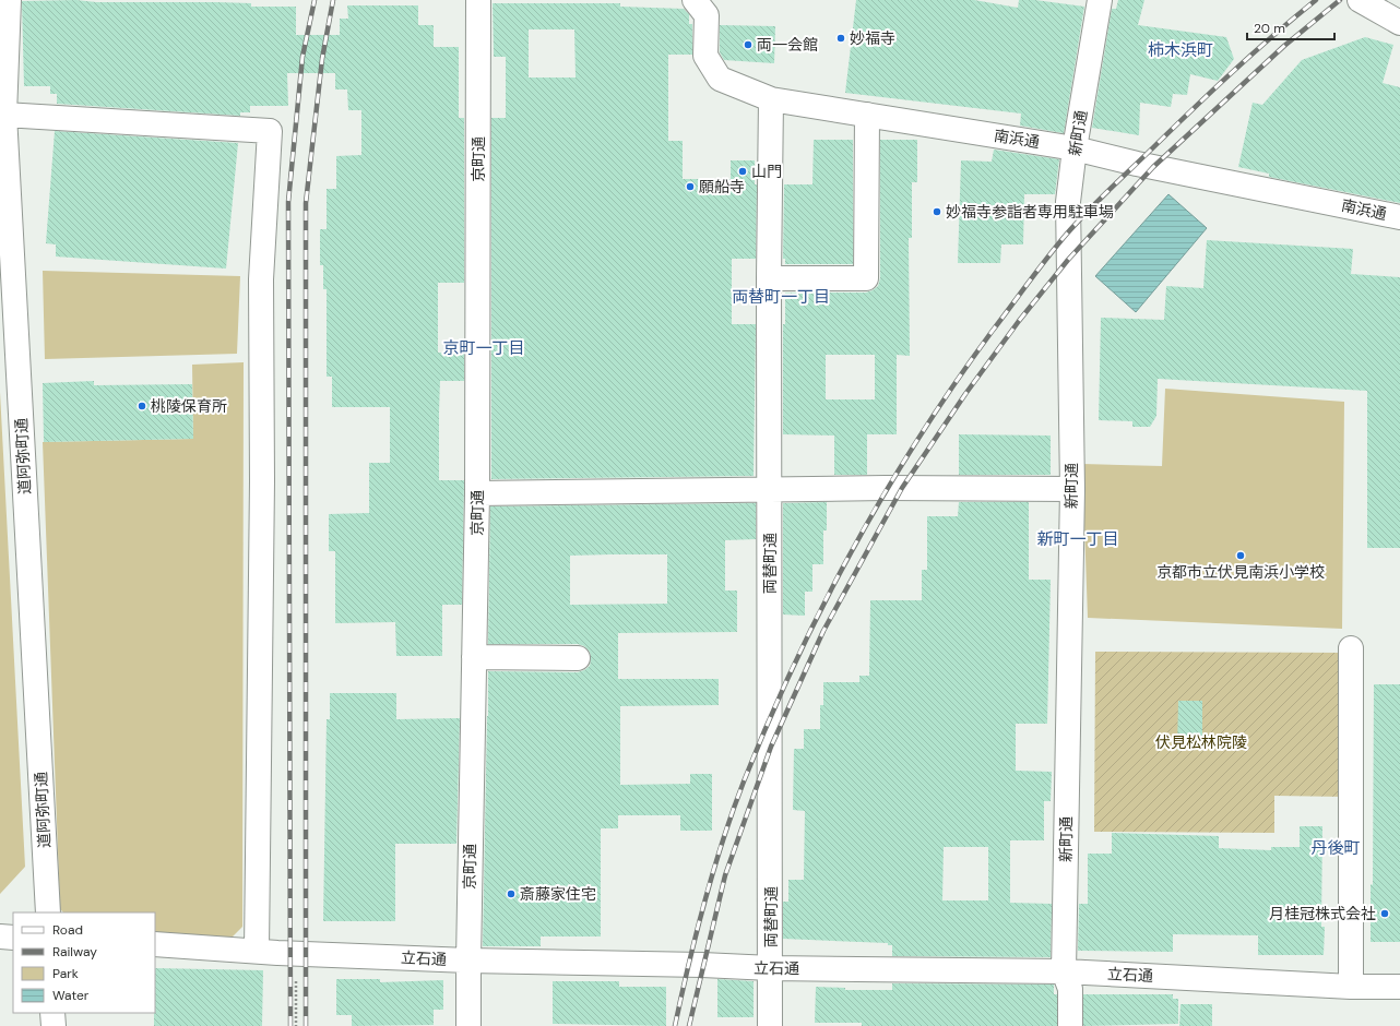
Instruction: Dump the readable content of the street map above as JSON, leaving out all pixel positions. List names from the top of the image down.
{
  "streets": {
    "street": [
      "新町通",
      "南浜通",
      "京町通",
      "道阿弥町通",
      "両替町通",
      "立石通"
    ]
  },
  "crossings": [
    ["新町通", "南浜通"],
    ["新町通", "立石通"],
    ["南浜通", "両替町通"],
    ["京町通", "立石通"],
    ["両替町通", "立石通"]
  ],
  "districts": [
    "柿木浜町",
    "両替町一丁目",
    "京町一丁目",
    "新町一丁目",
    "丹後町"
  ],
  "parks": ["伏見松林院陵"],
  "places": [
    "妙福寺",
    "両一会館",
    "山門",
    "願船寺",
    "妙福寺参詣者専用駐車場",
    "桃陵保育所",
    "京都市立伏見南浜小学校",
    "斎藤家住宅",
    "月桂冠株式会社"
  ],
  "legend": [
    "Road",
    "Railway",
    "Park",
    "Water"
  ],
  "scale_bar": "20 m"
}
